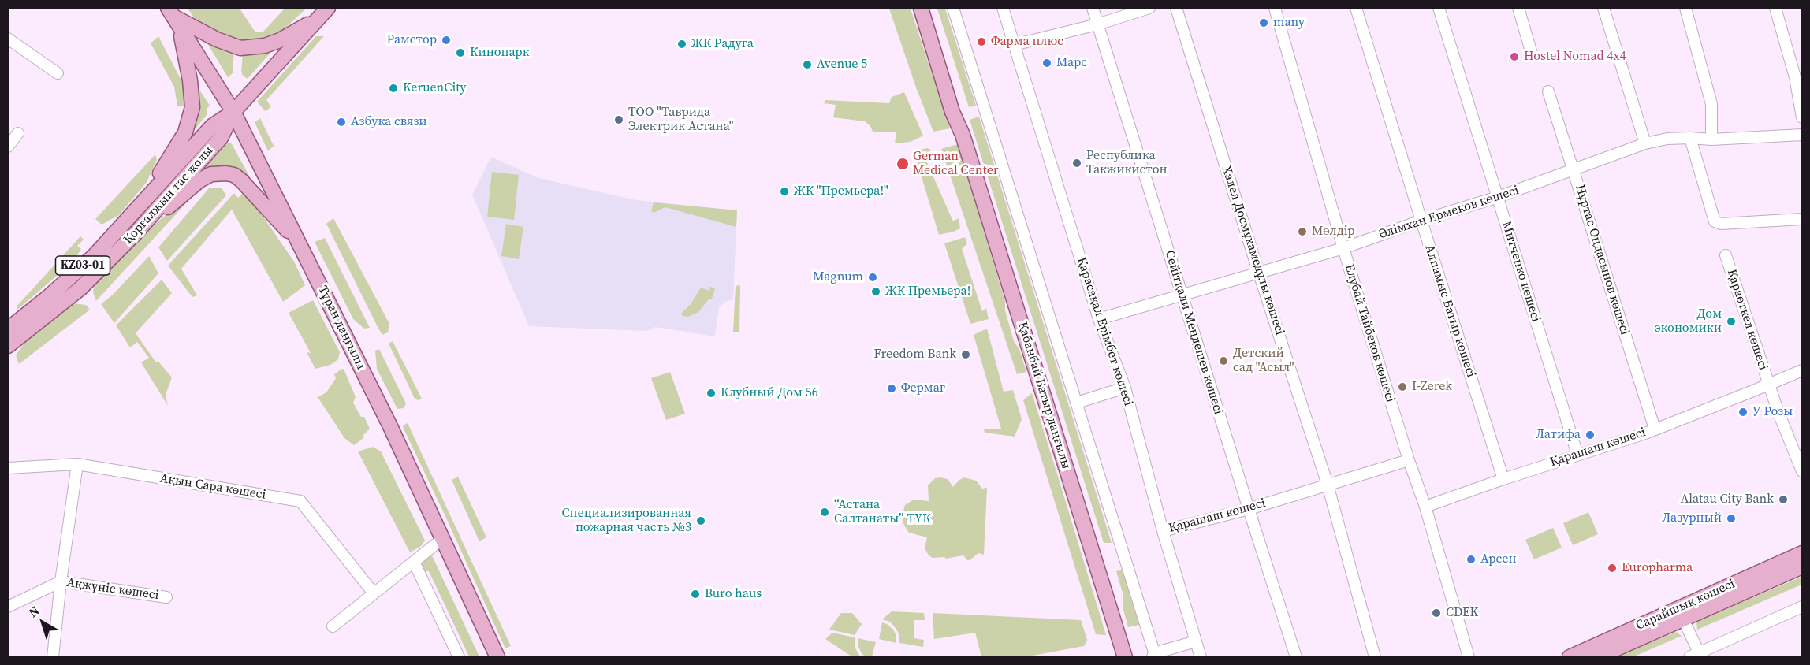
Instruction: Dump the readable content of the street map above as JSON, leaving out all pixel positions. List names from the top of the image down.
{
  "streets": {
    "main road": [
      "Қорғалжын тас жолы",
      "KZ03-01",
      "Тұран даңғылы",
      "Қабанбай Батыр даңғылы",
      "Сарайшық көшесі"
    ],
    "street": [
      "Әлімхан Ермеков көшесі",
      "Халел Досмұхамедұлы көшесі",
      "Нұртас Оңдасынов көшесі",
      "Митченко көшесі",
      "Алпамыс Батыр көшесі",
      "Қараөткел көшесі",
      "Қарасақал Ерімбет көшесі",
      "Сейітқали Меңдешев көшесі",
      "Елубай Тайбеков көшесі",
      "Қарашаш көшесі",
      "Ақын Сара көшесі",
      "Ақжүніс көшесі"
    ]
  },
  "crossings": [
    ["Қорғалжын тас жолы", "Тұран даңғылы"],
    ["Әлімхан Ермеков көшесі", "Халел Досмұхамедұлы көшесі"],
    ["Әлімхан Ермеков көшесі", "Нұртас Оңдасынов көшесі"],
    ["Әлімхан Ермеков көшесі", "Митченко көшесі"],
    ["Әлімхан Ермеков көшесі", "Алпамыс Батыр көшесі"],
    ["Әлімхан Ермеков көшесі", "Қарасақал Ерімбет көшесі"],
    ["Әлімхан Ермеков көшесі", "Сейітқали Меңдешев көшесі"],
    ["Әлімхан Ермеков көшесі", "Елубай Тайбеков көшесі"],
    ["Халел Досмұхамедұлы көшесі", "Қарашаш көшесі"],
    ["Нұртас Оңдасынов көшесі", "Қарашаш көшесі"],
    ["Митченко көшесі", "Қарашаш көшесі"],
    ["Алпамыс Батыр көшесі", "Қарашаш көшесі"],
    ["Қараөткел көшесі", "Қарашаш көшесі"],
    ["Қарасақал Ерімбет көшесі", "Қарашаш көшесі"],
    ["Сейітқали Меңдешев көшесі", "Қарашаш көшесі"],
    ["Елубай Тайбеков көшесі", "Қарашаш көшесі"]
  ],
  "places": [
    "many",
    "Рамстор",
    "Фарма плюс",
    "ЖК Радуга",
    "Кинопарк",
    "Hostel Nomad 4x4",
    "Марс",
    "Avenue 5",
    "KeruenCity",
    "ТОО \"Таврида Электрик Астана\"",
    "Азбука связи",
    "Республика Такжикистон",
    "German Medical Center",
    "ЖК \"Премьера!\"",
    "Мөлдір",
    "Magnum",
    "ЖК Премьера!",
    "Дом экономики",
    "Freedom Bank",
    "Детский сад \"Асыл\"",
    "I-Zerek",
    "Фермаг",
    "Клубный Дом 56",
    "У Розы",
    "Латифа",
    "Alatau City Bank",
    "“Астана Салтанаты” ТҮК",
    "Лазурный",
    "Специализированная пожарная часть №3",
    "Арсен",
    "Europharma",
    "Buro haus",
    "CDEK"
  ],
  "north": "top left"
}
